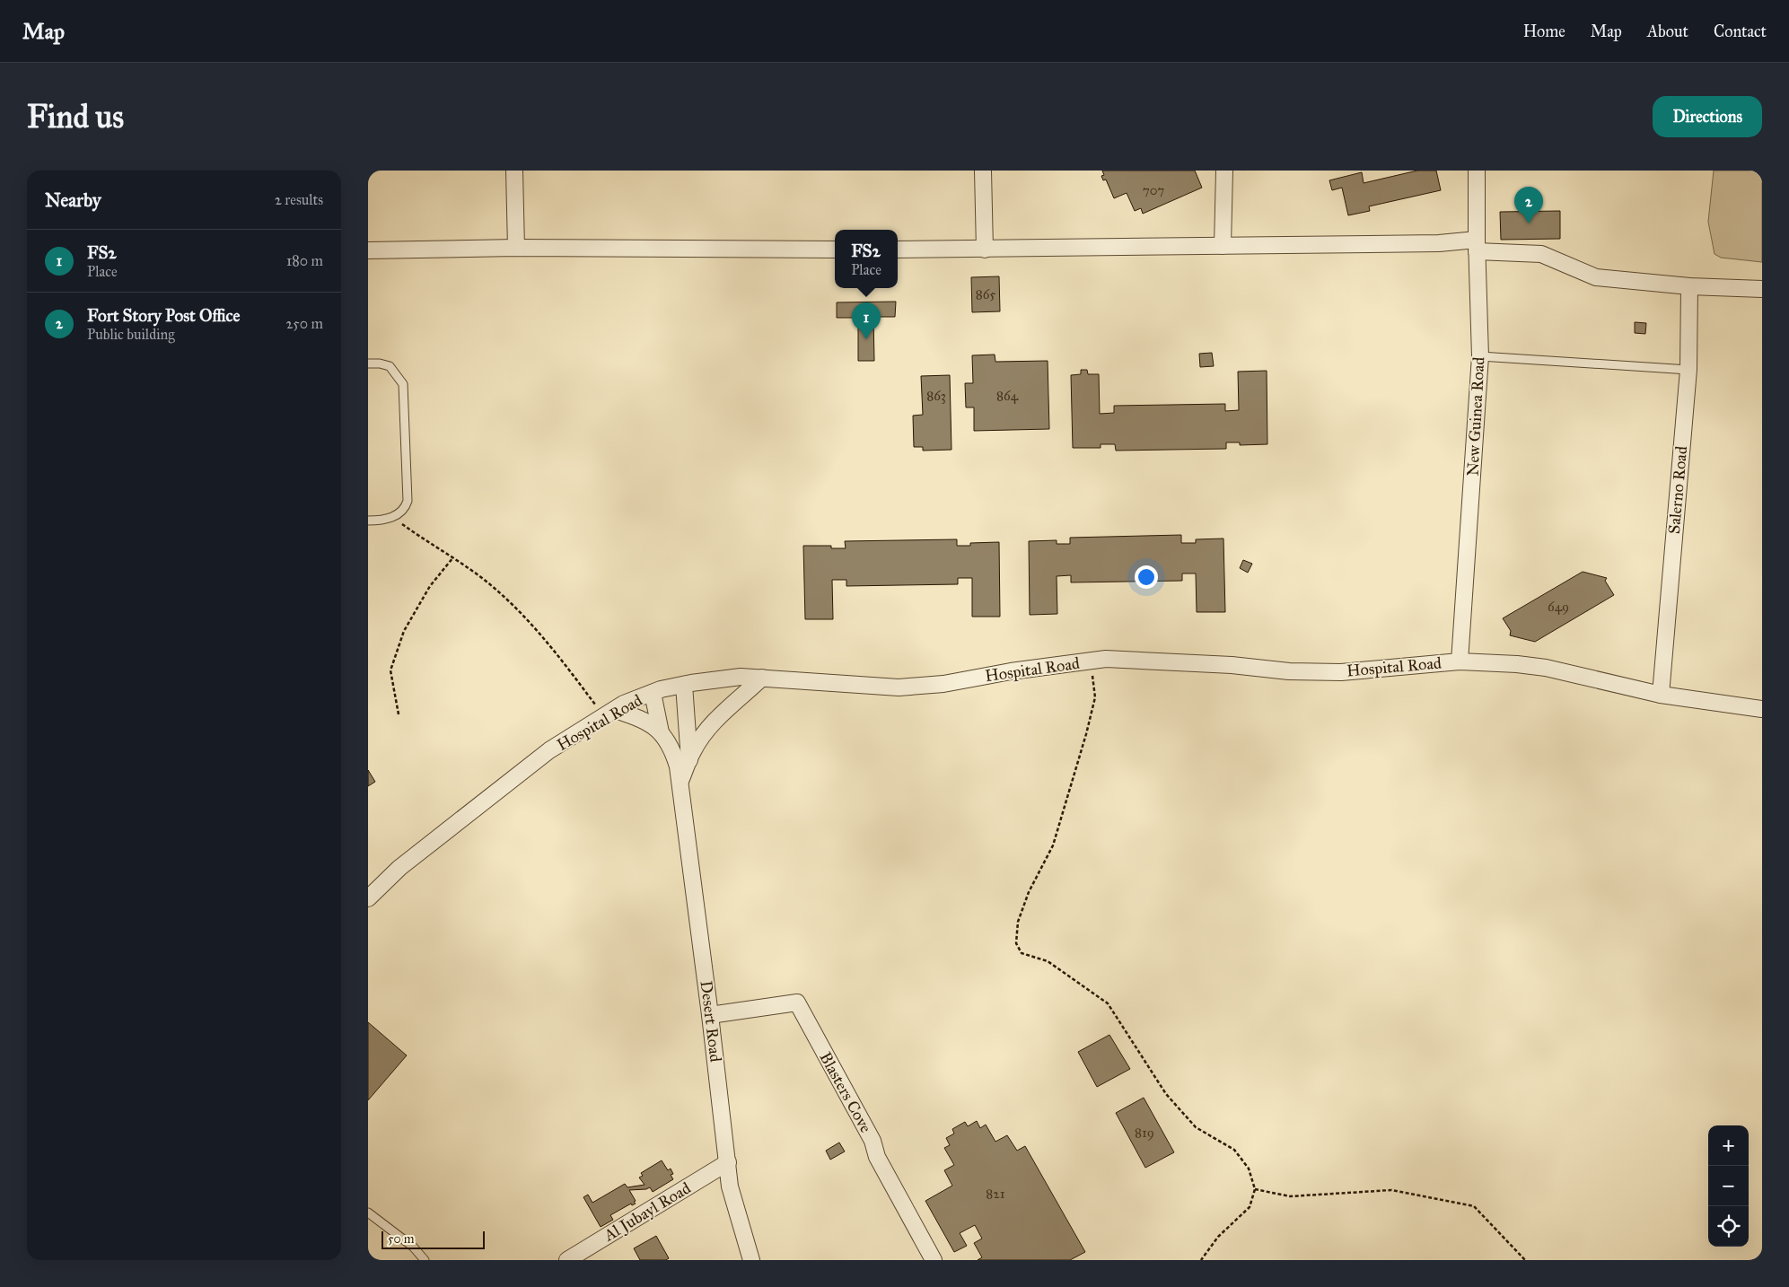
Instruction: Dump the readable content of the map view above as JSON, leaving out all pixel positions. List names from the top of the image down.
{
  "streets": {
    "street": [
      "New Guinea Road",
      "Salerno Road",
      "Hospital Road",
      "Desert Road",
      "Blasters Cove",
      "Al Jubayl Road"
    ]
  },
  "crossings": [
    ["New Guinea Road", "Hospital Road"],
    ["Salerno Road", "Hospital Road"],
    ["Hospital Road", "Desert Road"],
    ["Desert Road", "Blasters Cove"],
    ["Desert Road", "Al Jubayl Road"]
  ],
  "house_numbers": [
    "707",
    "865",
    "863",
    "864",
    "649",
    "819",
    "821"
  ],
  "scale_bar": "50 m",
  "page": {
    "header": "Map",
    "nav": [
      "Home",
      "Map",
      "About",
      "Contact"
    ],
    "buttons": "Directions",
    "title": "Find us",
    "heading": ["Nearby", "2 results"],
    "pins": ["2", "1"],
    "list": [
      {
        "mark": "1",
        "name": "FS2",
        "note": "Place",
        "value": "180 m"
      },
      {
        "mark": "2",
        "name": "Fort Story Post Office",
        "note": "Public building",
        "value": "250 m"
      }
    ],
    "popup": ["FS2", "Place"],
    "map_buttons": ["+", "−"],
    "scale": "50 m"
  }
}
